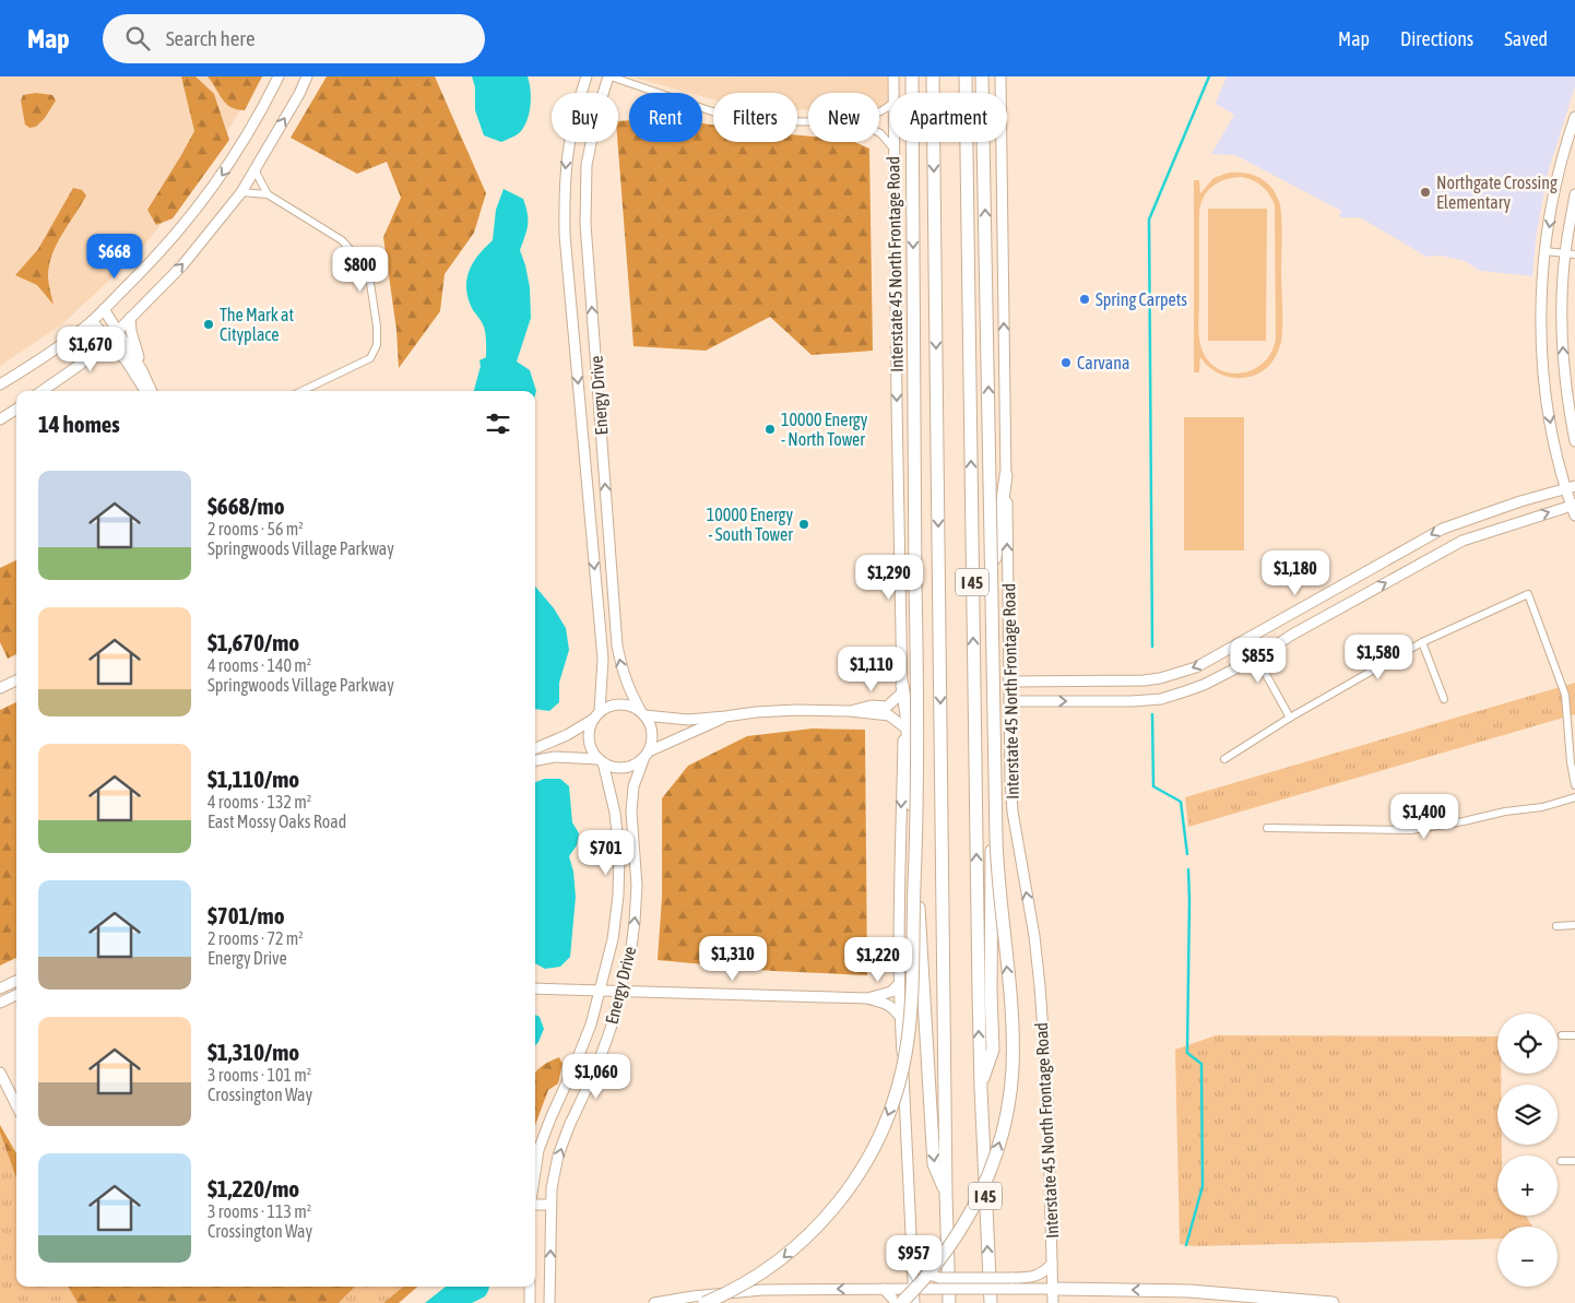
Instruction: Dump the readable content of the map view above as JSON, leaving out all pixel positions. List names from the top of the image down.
{
  "streets": {
    "highway": ["I 45"],
    "street": ["Interstate 45 North Frontage Road", "Energy Drive"]
  },
  "places": [
    "Northgate Crossing Elementary",
    "Spring Carpets",
    "The Mark at Cityplace",
    "Carvana",
    "10000 Energy - North Tower",
    "10000 Energy - South Tower"
  ],
  "page": {
    "header": "Map",
    "search": "Search here",
    "nav": ["Map", "Directions", "Saved"],
    "chip": [
      "Buy",
      "Rent",
      "Filters",
      "New",
      "Apartment"
    ],
    "price": [
      "$668",
      "$800",
      "$1,670",
      "$1,180",
      "$1,290",
      "$1,580",
      "$855",
      "$1,110",
      "$1,400",
      "$701",
      "$1,310",
      "$1,220",
      "$1,060",
      "$957"
    ],
    "heading": "14 homes",
    "list": [
      {
        "name": "$668/mo",
        "note": "2 rooms · 56 m² · Springwoods Village Parkway"
      },
      {
        "name": "$1,670/mo",
        "note": "4 rooms · 140 m² · Springwoods Village Parkway"
      },
      {
        "name": "$1,110/mo",
        "note": "4 rooms · 132 m² · East Mossy Oaks Road"
      },
      {
        "name": "$701/mo",
        "note": "2 rooms · 72 m² · Energy Drive"
      },
      {
        "name": "$1,310/mo",
        "note": "3 rooms · 101 m² · Crossington Way"
      },
      {
        "name": "$1,220/mo",
        "note": "3 rooms · 113 m² · Crossington Way"
      }
    ],
    "map_buttons": ["+", "−"]
  }
}
